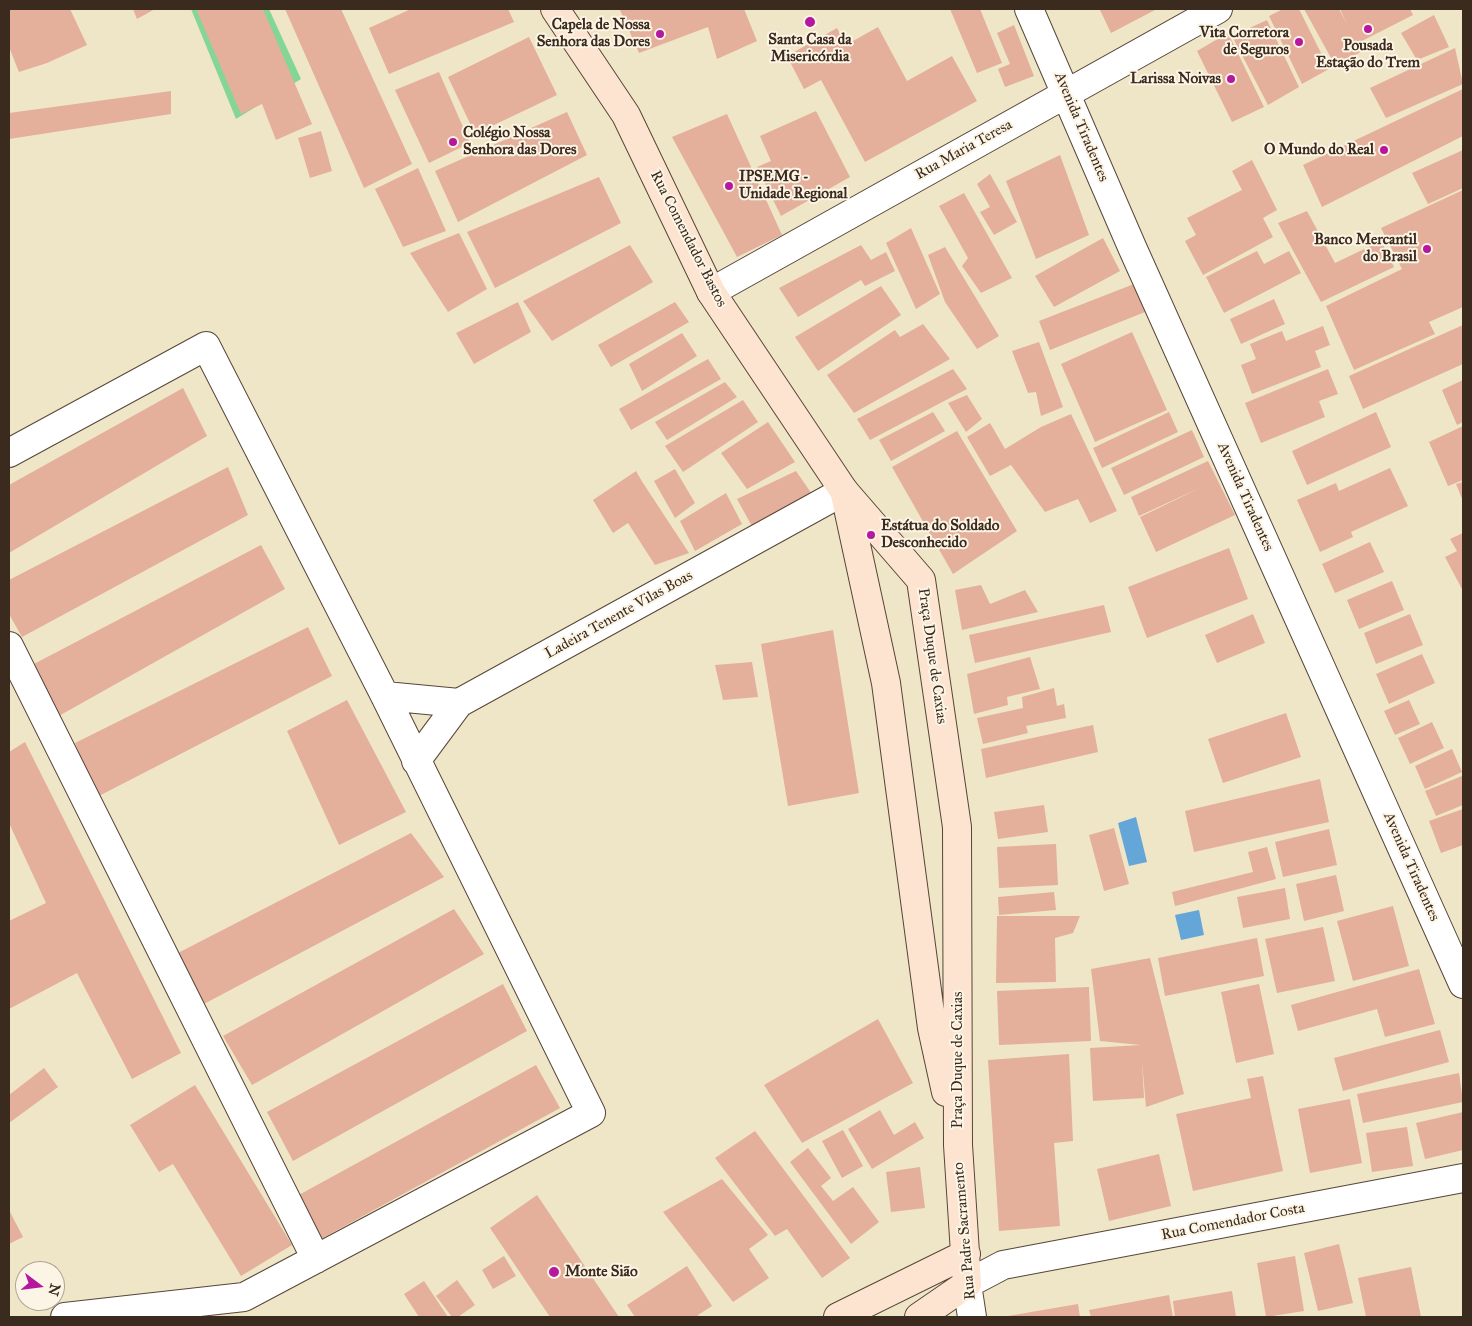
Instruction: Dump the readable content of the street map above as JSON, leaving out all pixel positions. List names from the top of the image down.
{
  "streets": {
    "main road": ["Rua Comendador Bastos", "Praça Duque de Caxias", "Rua Padre Sacramento"],
    "street": [
      "Avenida Tiradentes",
      "Rua Maria Teresa",
      "Ladeira Tenente Vilas Boas",
      "Rua Comendador Costa"
    ]
  },
  "crossings": [
    ["Avenida Tiradentes", "Rua Maria Teresa"],
    ["Rua Maria Teresa", "Rua Comendador Bastos"],
    ["Rua Comendador Bastos", "Ladeira Tenente Vilas Boas"],
    ["Rua Comendador Bastos", "Praça Duque de Caxias"],
    ["Ladeira Tenente Vilas Boas", "Praça Duque de Caxias"],
    ["Praça Duque de Caxias", "Rua Padre Sacramento"],
    ["Rua Comendador Costa", "Rua Padre Sacramento"]
  ],
  "places": [
    "Santa Casa da Misericórdia",
    "Pousada Estação do Trem",
    "Capela de Nossa Senhora das Dores",
    "Vita Corretora de Seguros",
    "Larissa Noivas",
    "Colégio Nossa Senhora das Dores",
    "O Mundo do Real",
    "IPSEMG - Unidade Regional",
    "Banco Mercantil do Brasil",
    "Estátua do Soldado Desconhecido",
    "Monte Sião"
  ],
  "north": "right"
}
